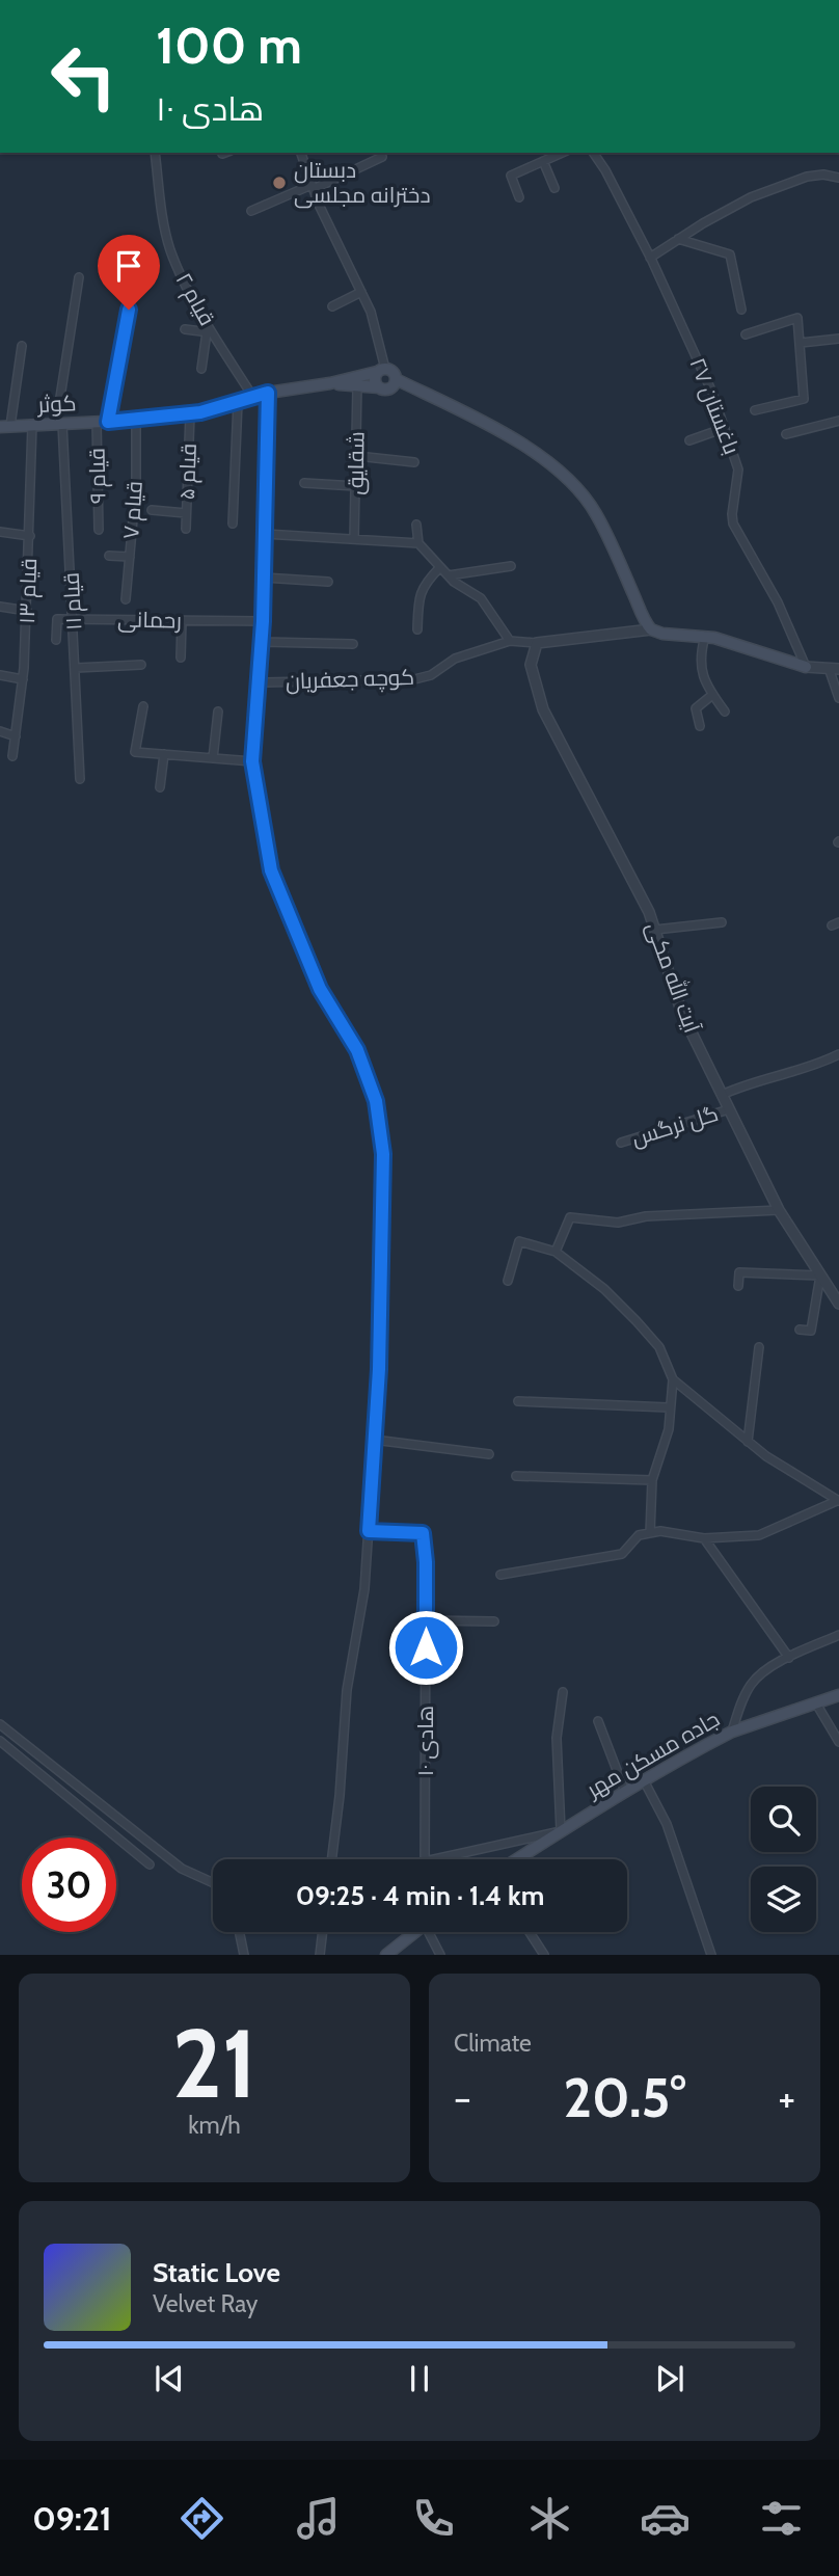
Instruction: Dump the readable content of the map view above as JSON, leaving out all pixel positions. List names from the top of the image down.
{
  "streets": {
    "main road": ["کوثر", "جاده مسکن مهر"],
    "street": [
      "قیام ۲",
      "باغستان ۲۷",
      "شقایق",
      "قیام ۵",
      "قیام ۹",
      "قیام ۷",
      "قیام ۱۳",
      "قیام ۱۱",
      "رحمانی",
      "کوچه جعفریان",
      "آیت الله مکی",
      "گل نرگس",
      "هادی ۱۰"
    ]
  },
  "crossings": [
    ["قیام ۲", "کوثر"],
    ["کوثر", "قیام ۵"],
    ["کوثر", "قیام ۹"],
    ["کوثر", "قیام ۷"],
    ["کوثر", "قیام ۱۳"],
    ["کوثر", "قیام ۱۱"],
    ["قیام ۱۱", "رحمانی"],
    ["کوچه جعفریان", "آیت الله مکی"],
    ["آیت الله مکی", "گل نرگس"]
  ],
  "places": ["دبستان دخترانه مجلسی"],
  "page": {
    "turn": ["100 m", "هادی ۱۰"],
    "limit": "30",
    "trip": "09:25 · 4 min · 1.4 km",
    "tile": [
      ["21", "km/h"],
      "Climate"
    ],
    "heat": ["−", "20.5°", "+"],
    "song": ["Static Love", "Velvet Ray"],
    "tabs": "09:21"
  }
}
